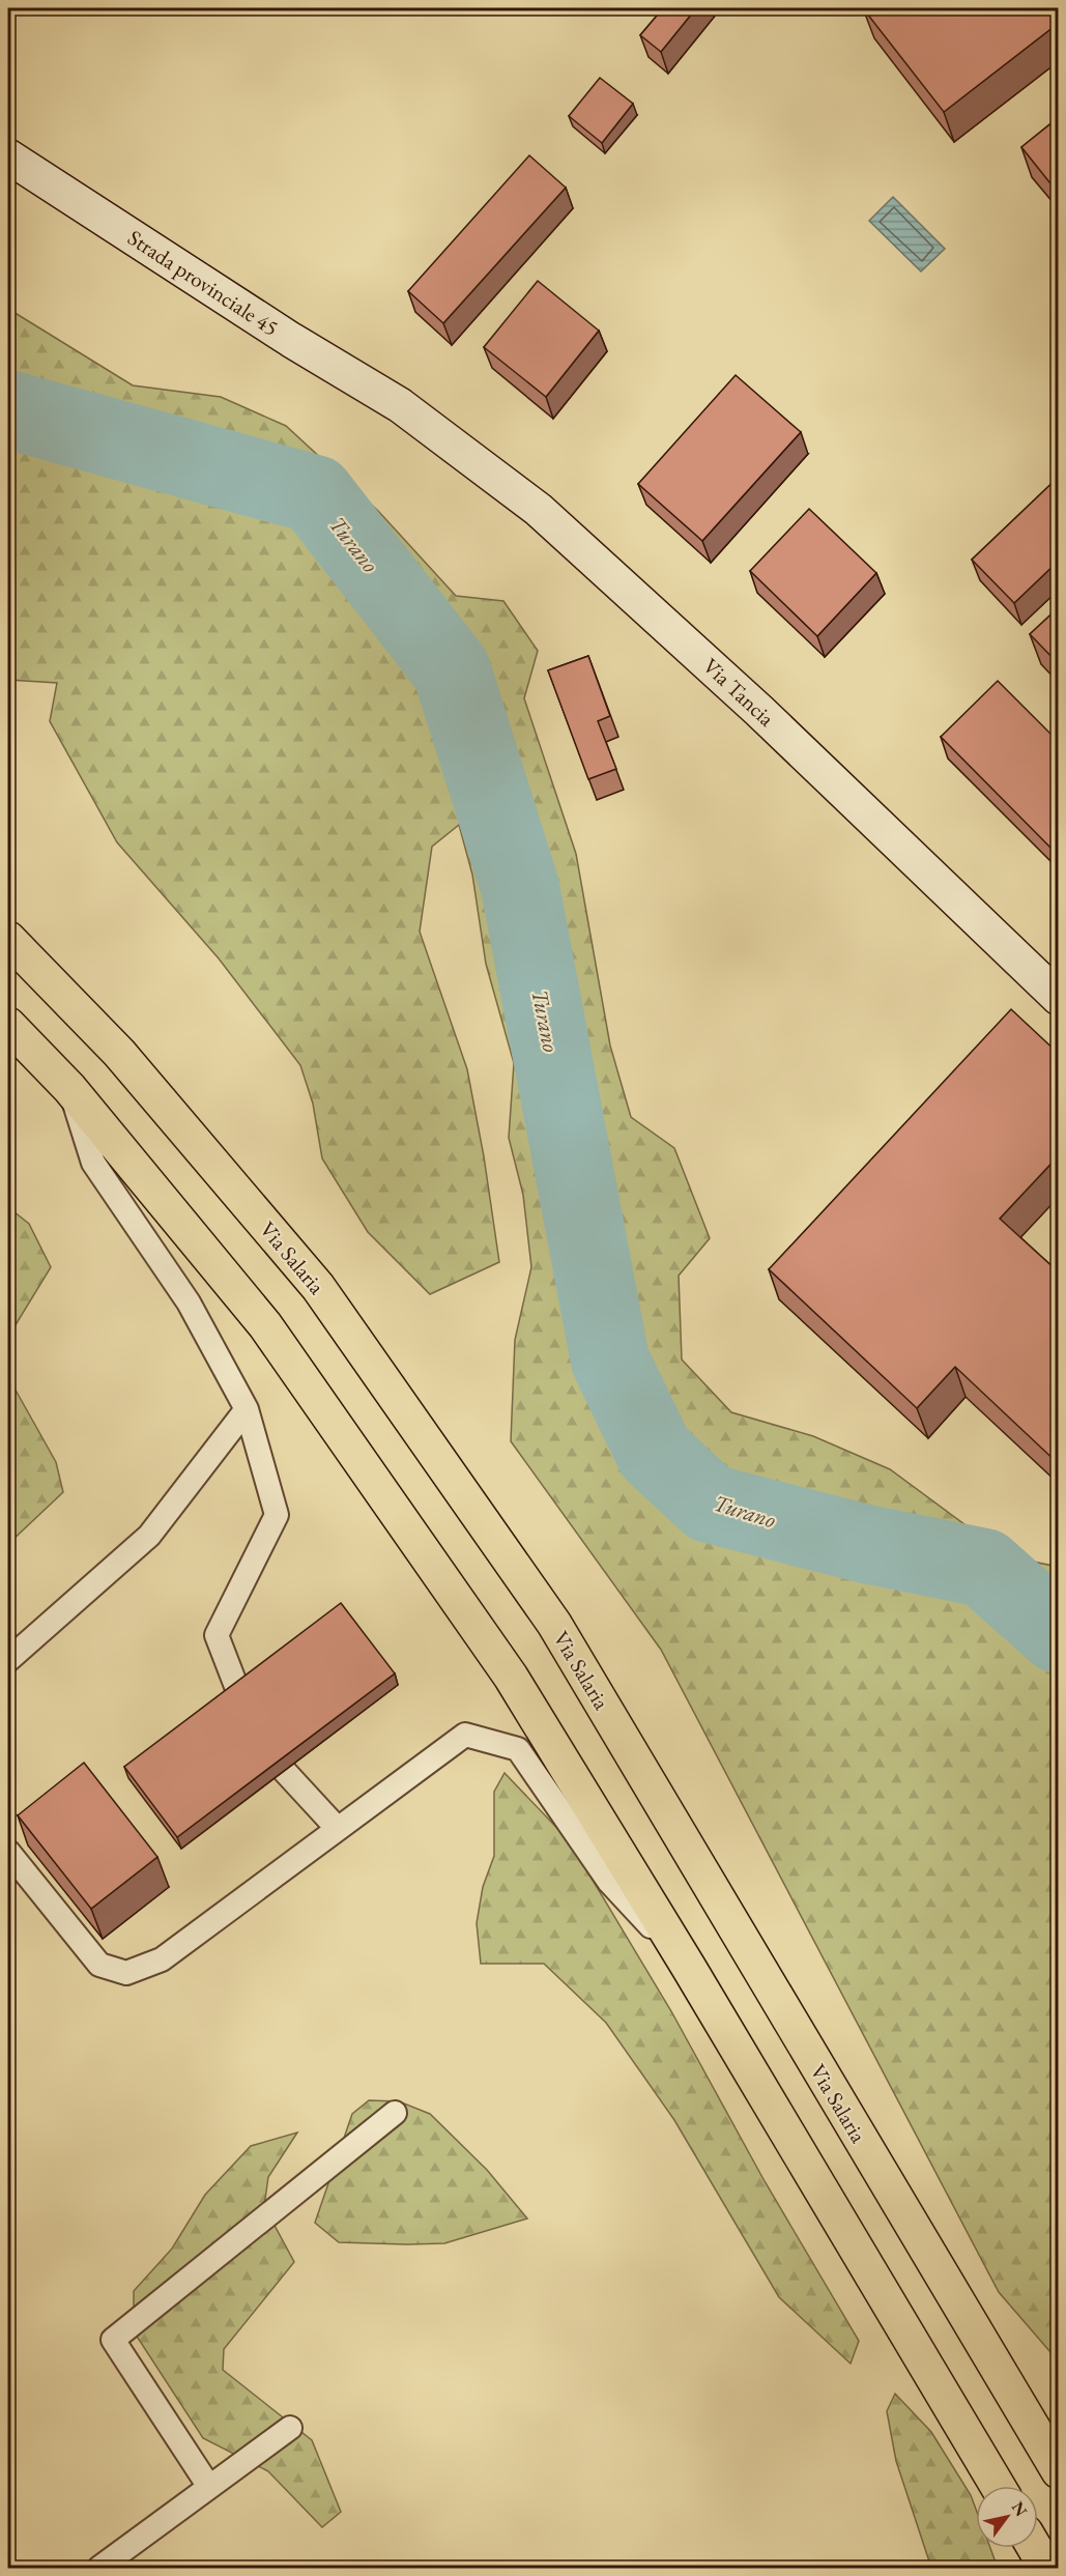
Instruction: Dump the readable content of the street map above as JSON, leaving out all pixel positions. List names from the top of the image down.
{
  "streets": {
    "highway": ["Via Salaria"],
    "main road": ["Strada provinciale 45", "Via Tancia"]
  },
  "crossings": [
    ["Strada provinciale 45", "Via Tancia"]
  ],
  "water": ["Turano"],
  "north": "top right"
}
